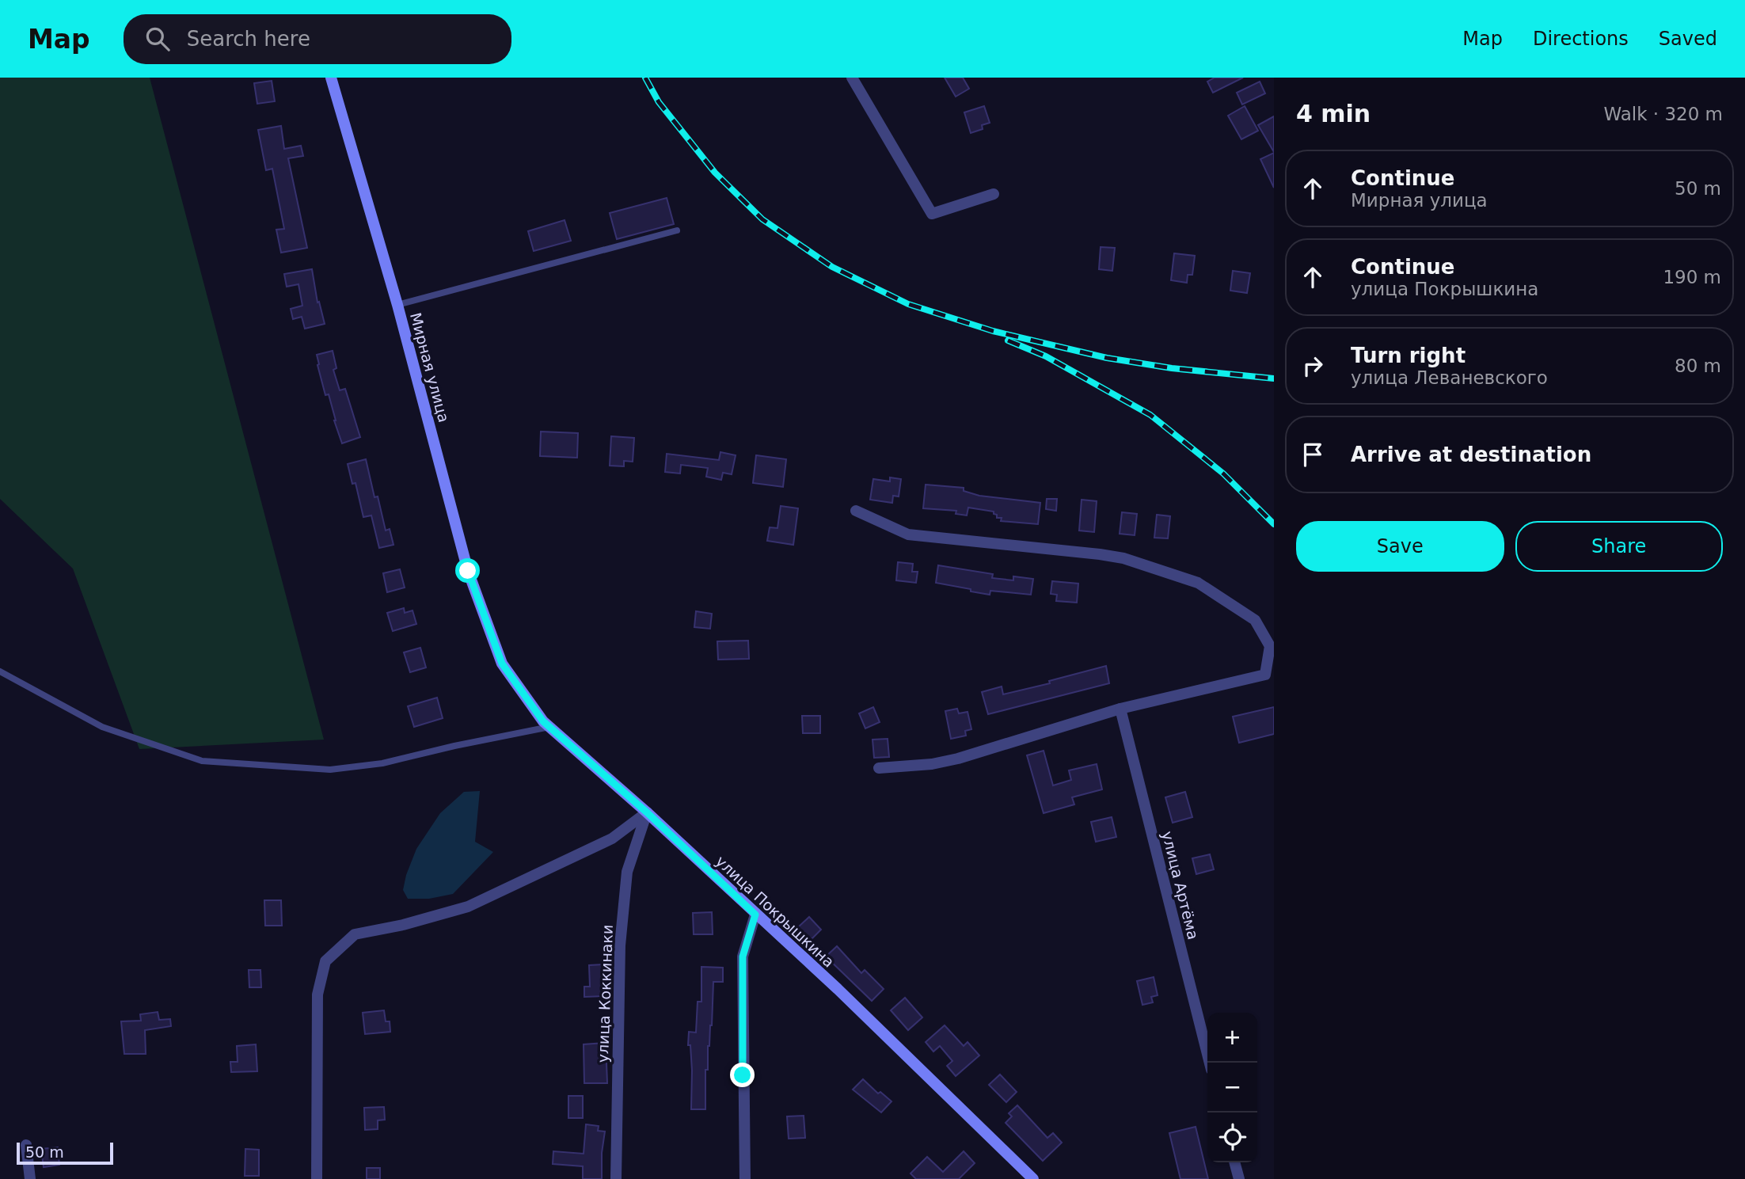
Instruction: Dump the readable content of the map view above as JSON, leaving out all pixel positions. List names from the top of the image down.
{
  "streets": {
    "street": [
      "Мирная улица",
      "улица Артёма",
      "улица Покрышкина",
      "улица Коккинаки"
    ]
  },
  "crossings": [
    ["Мирная улица", "улица Покрышкина"],
    ["улица Покрышкина", "улица Коккинаки"]
  ],
  "scale_bar": "50 m",
  "page": {
    "header": "Map",
    "search": "Search here",
    "nav": ["Map", "Directions", "Saved"],
    "heading": ["4 min", "Walk · 320 m"],
    "list": [
      ["Continue", "Мирная улица", "50 m"],
      ["Continue", "улица Покрышкина", "190 m"],
      ["Turn right", "улица Леваневского", "80 m"],
      "Arrive at destination"
    ],
    "buttons": ["Save", "Share"],
    "map_buttons": ["+", "−"],
    "scale": "50 m"
  }
}
